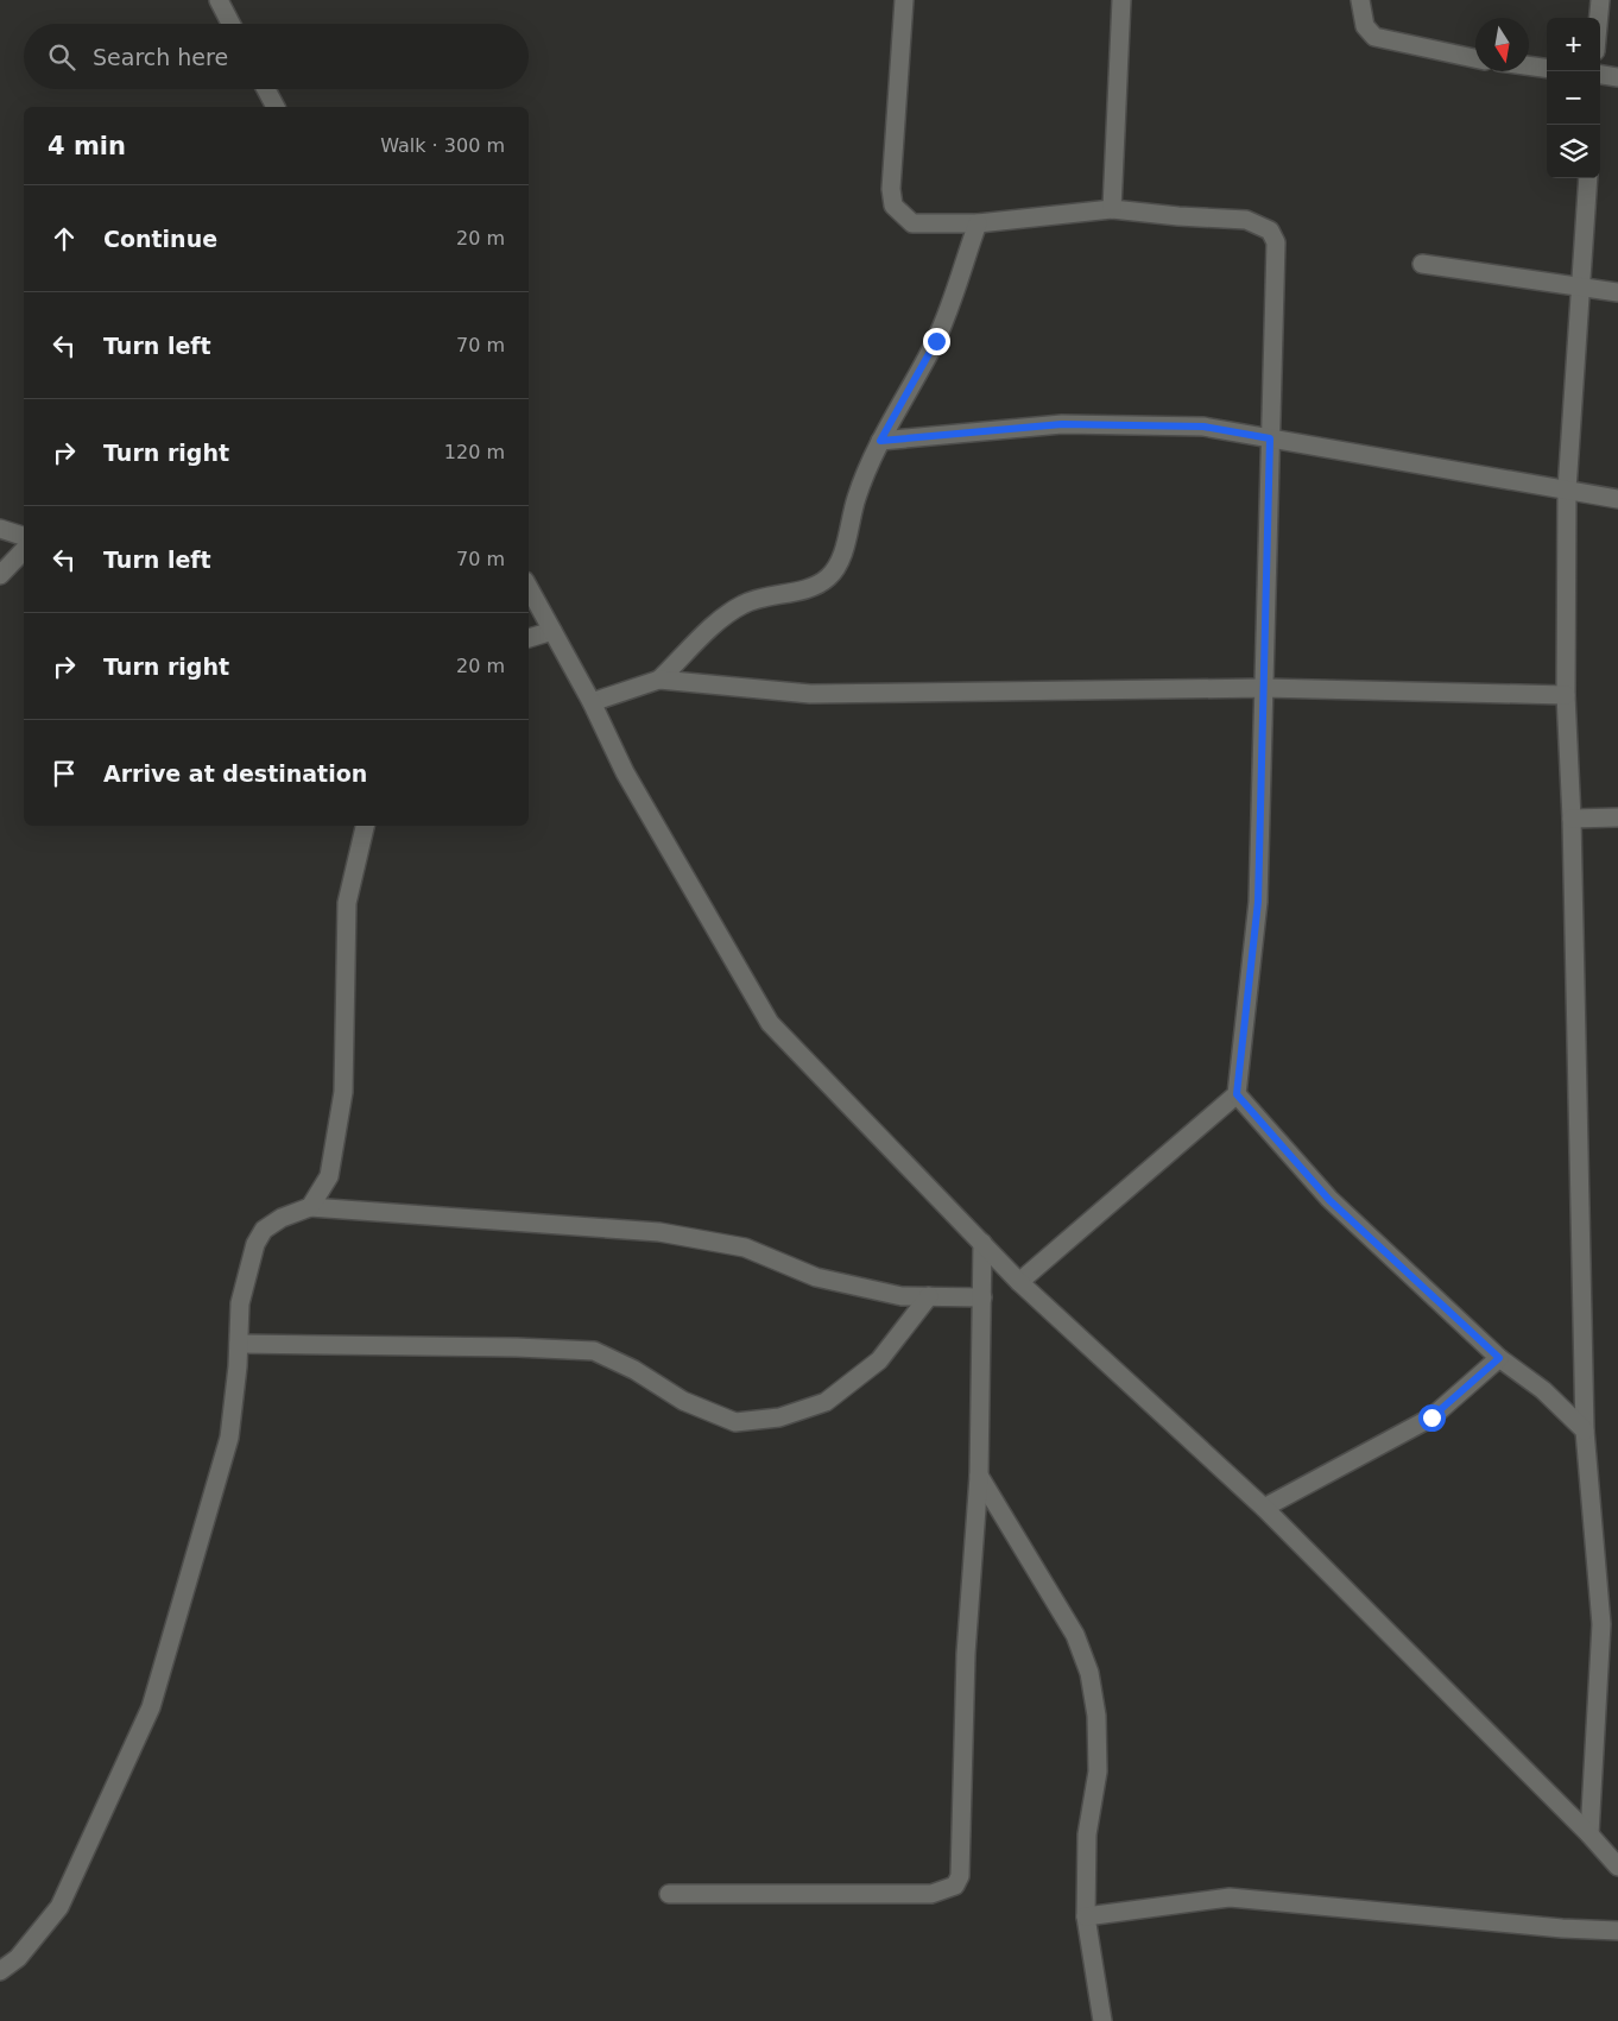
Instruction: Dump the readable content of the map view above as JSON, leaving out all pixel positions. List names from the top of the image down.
{
  "north": "bottom",
  "page": {
    "map_buttons": ["+", "−"],
    "search": "Search here",
    "heading": ["4 min", "Walk · 300 m"],
    "list": [
      ["Continue", "20 m"],
      ["Turn left", "70 m"],
      ["Turn right", "120 m"],
      ["Turn left", "70 m"],
      ["Turn right", "20 m"],
      "Arrive at destination"
    ]
  }
}
